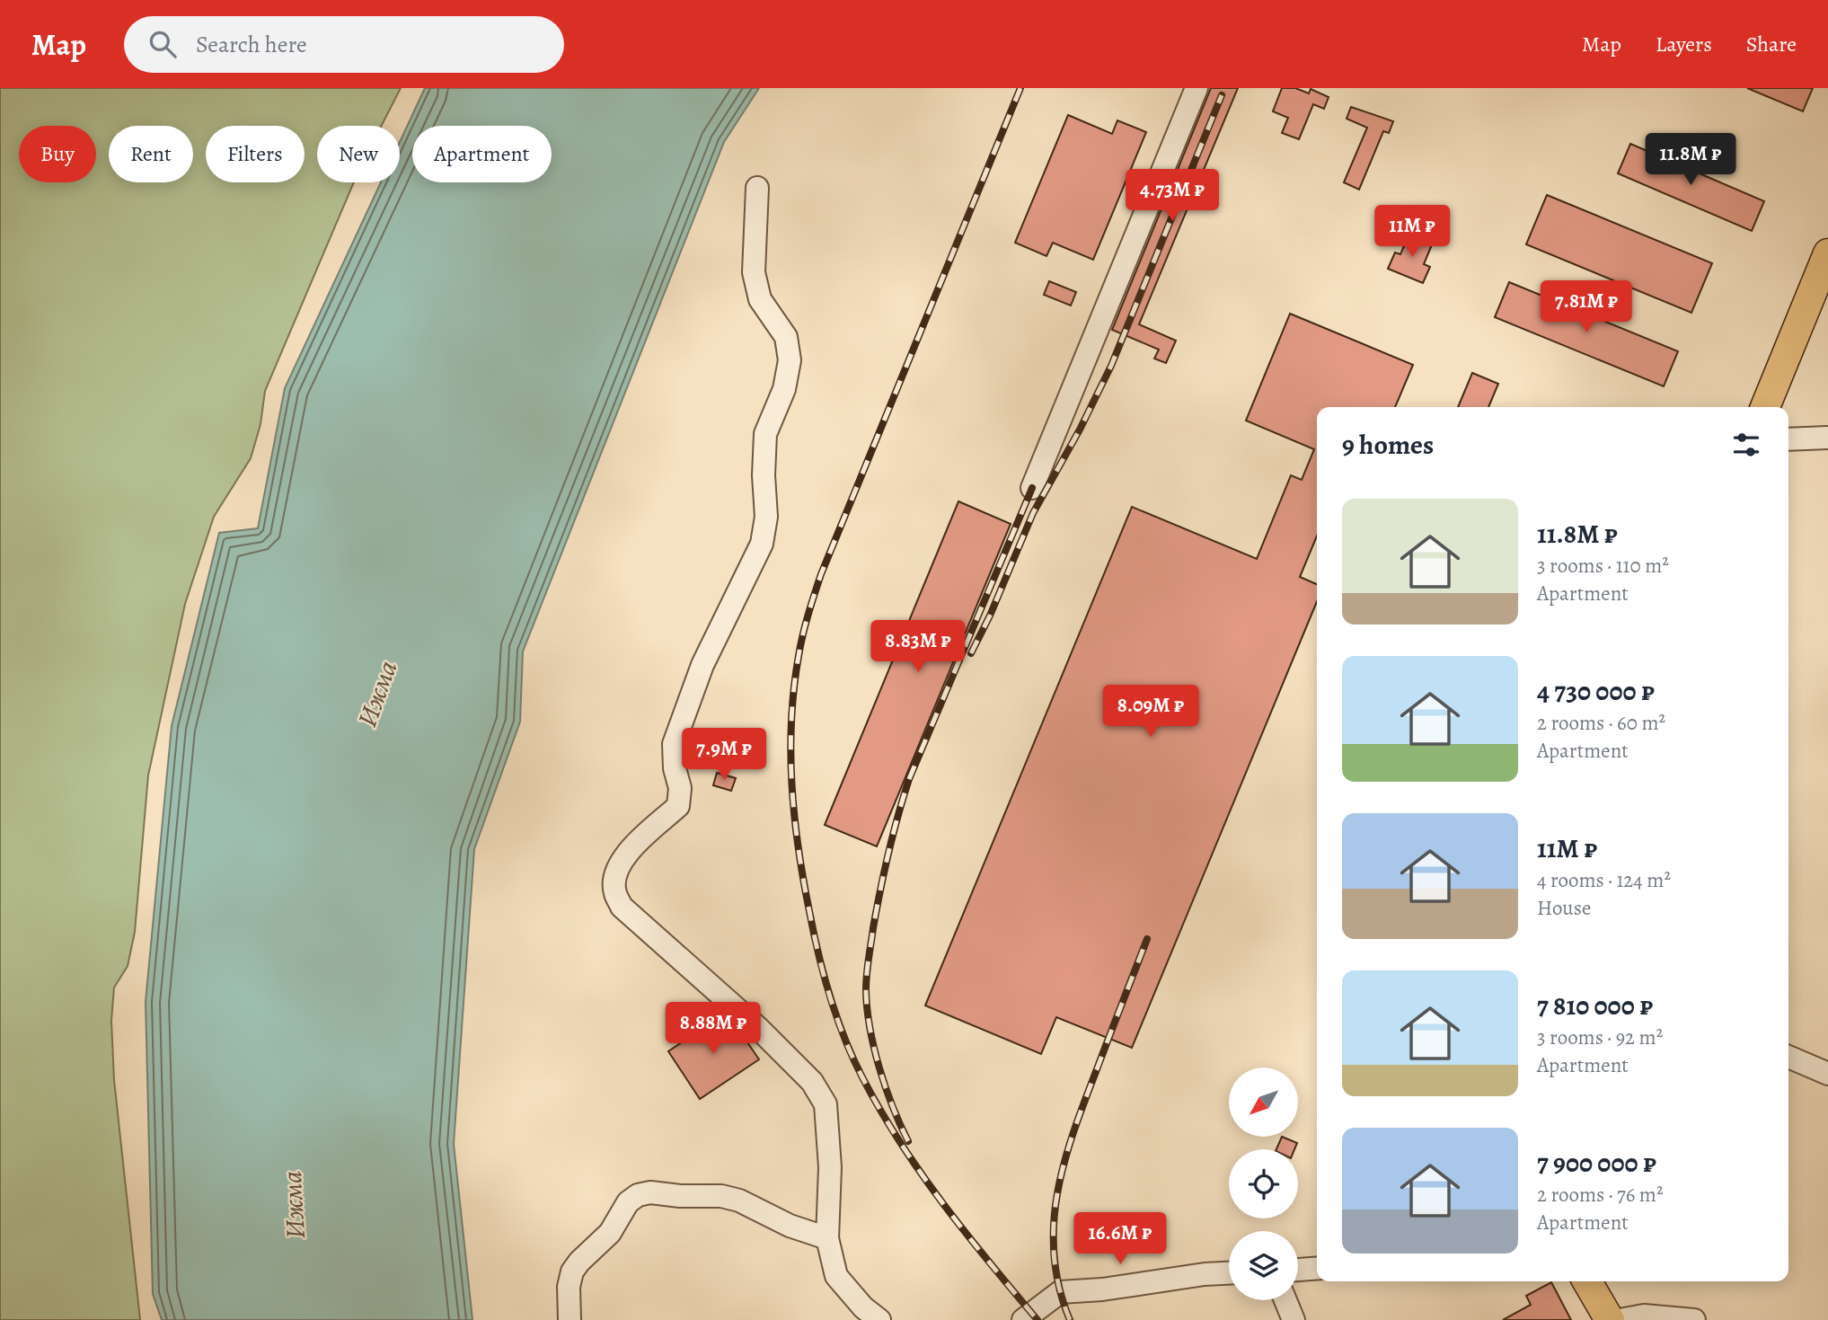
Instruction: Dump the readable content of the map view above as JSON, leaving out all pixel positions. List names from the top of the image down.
{
  "water": ["Ижма"],
  "north": "bottom left",
  "page": {
    "header": "Map",
    "search": "Search here",
    "nav": ["Map", "Layers", "Share"],
    "chip": [
      "Buy",
      "Rent",
      "Filters",
      "New",
      "Apartment"
    ],
    "price": [
      "11.8M ₽",
      "4.73M ₽",
      "11M ₽",
      "7.81M ₽",
      "8.83M ₽",
      "8.09M ₽",
      "7.9M ₽",
      "8.88M ₽",
      "16.6M ₽"
    ],
    "heading": "9 homes",
    "list": [
      {
        "name": "11.8M ₽",
        "note": "3 rooms · 110 m² · Apartment"
      },
      {
        "name": "4 730 000 ₽",
        "note": "2 rooms · 60 m² · Apartment"
      },
      {
        "name": "11M ₽",
        "note": "4 rooms · 124 m² · House"
      },
      {
        "name": "7 810 000 ₽",
        "note": "3 rooms · 92 m² · Apartment"
      },
      {
        "name": "7 900 000 ₽",
        "note": "2 rooms · 76 m² · Apartment"
      }
    ]
  }
}
